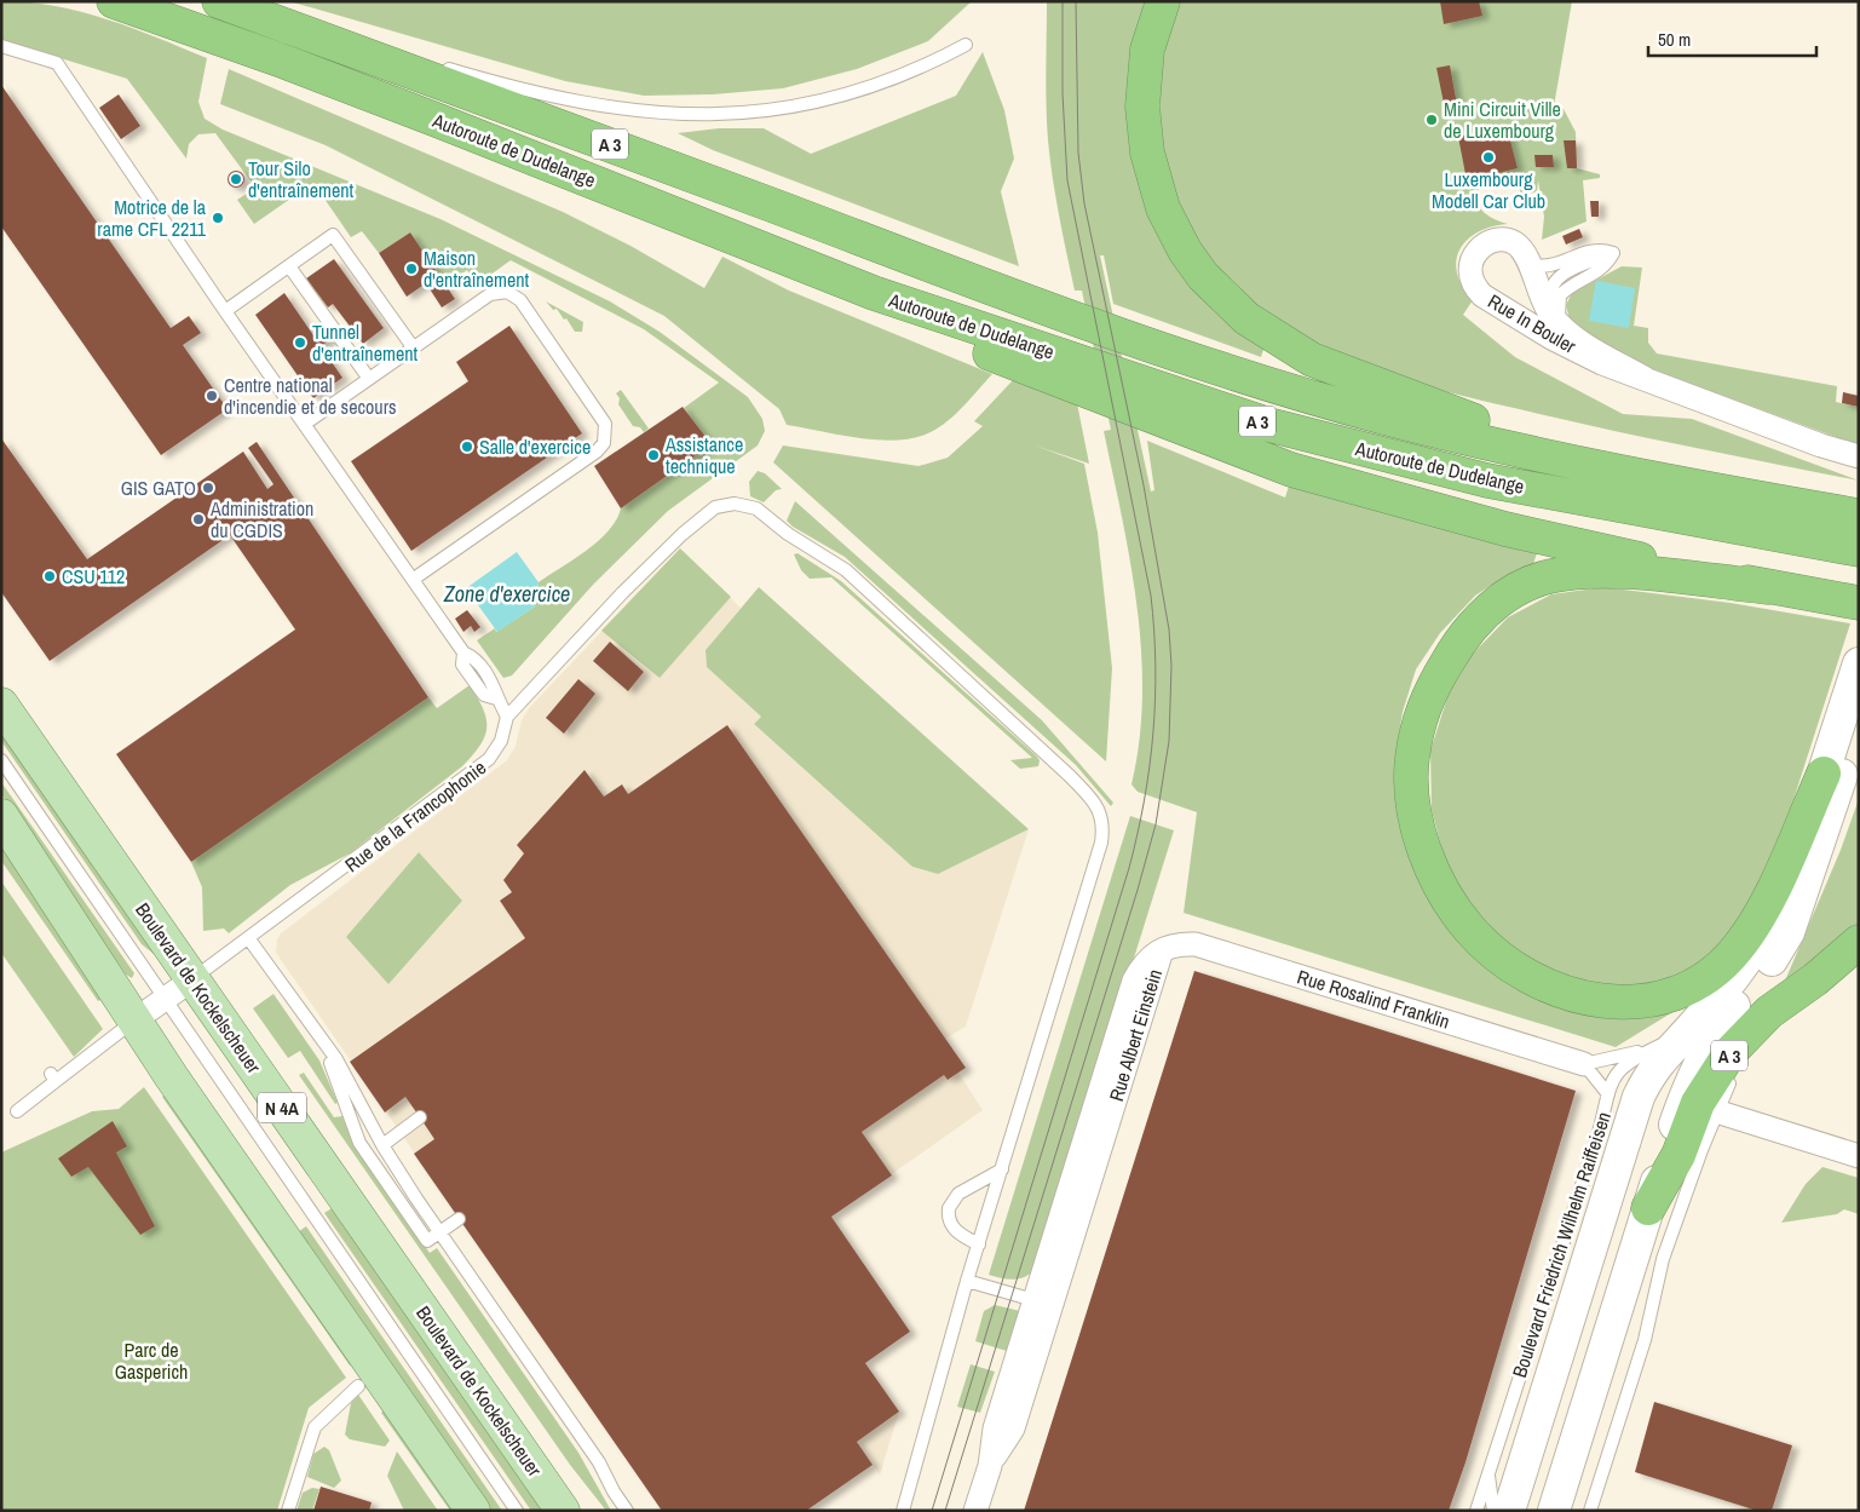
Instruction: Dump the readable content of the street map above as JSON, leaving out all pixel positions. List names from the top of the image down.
{
  "streets": {
    "highway": ["A 3", "Autoroute de Dudelange"],
    "main road": ["Boulevard de Kockelscheuer", "N 4A", "Boulevard Friedrich Wilhelm Raiffeisen"],
    "street": [
      "Rue In Bouler",
      "Rue de la Francophonie",
      "Rue Rosalind Franklin",
      "Rue Albert Einstein"
    ]
  },
  "crossings": [
    ["A 3", "Autoroute de Dudelange"],
    ["A 3", "Boulevard Friedrich Wilhelm Raiffeisen"],
    ["Rue de la Francophonie", "Boulevard de Kockelscheuer"],
    ["Rue Rosalind Franklin", "Rue Albert Einstein"]
  ],
  "water": ["Zone d'exercice"],
  "parks": ["Parc de Gasperich"],
  "places": [
    "Mini Circuit Ville de Luxembourg",
    "Luxembourg Modell Car Club",
    "Tour Silo d'entraînement",
    "Motrice de la rame CFL 2211",
    "Maison d'entraînement",
    "Tunnel d'entraînement",
    "Centre national d'incendie et de secours",
    "Salle d'exercice",
    "Assistance technique",
    "GIS GATO",
    "Administration du CGDIS",
    "CSU 112"
  ],
  "scale_bar": "50 m"
}
